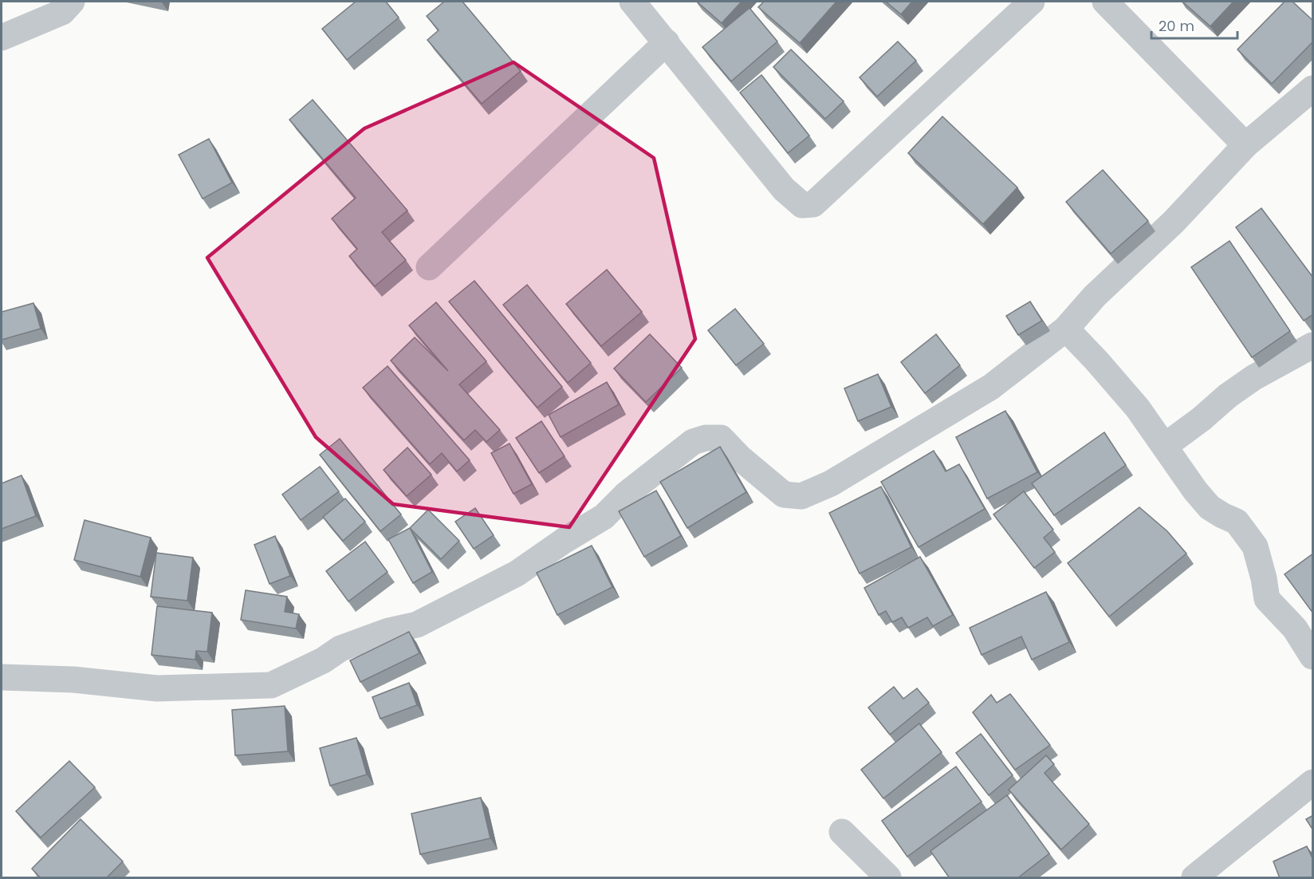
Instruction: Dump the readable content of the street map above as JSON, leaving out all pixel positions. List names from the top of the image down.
{
  "scale_bar": "20 m"
}
